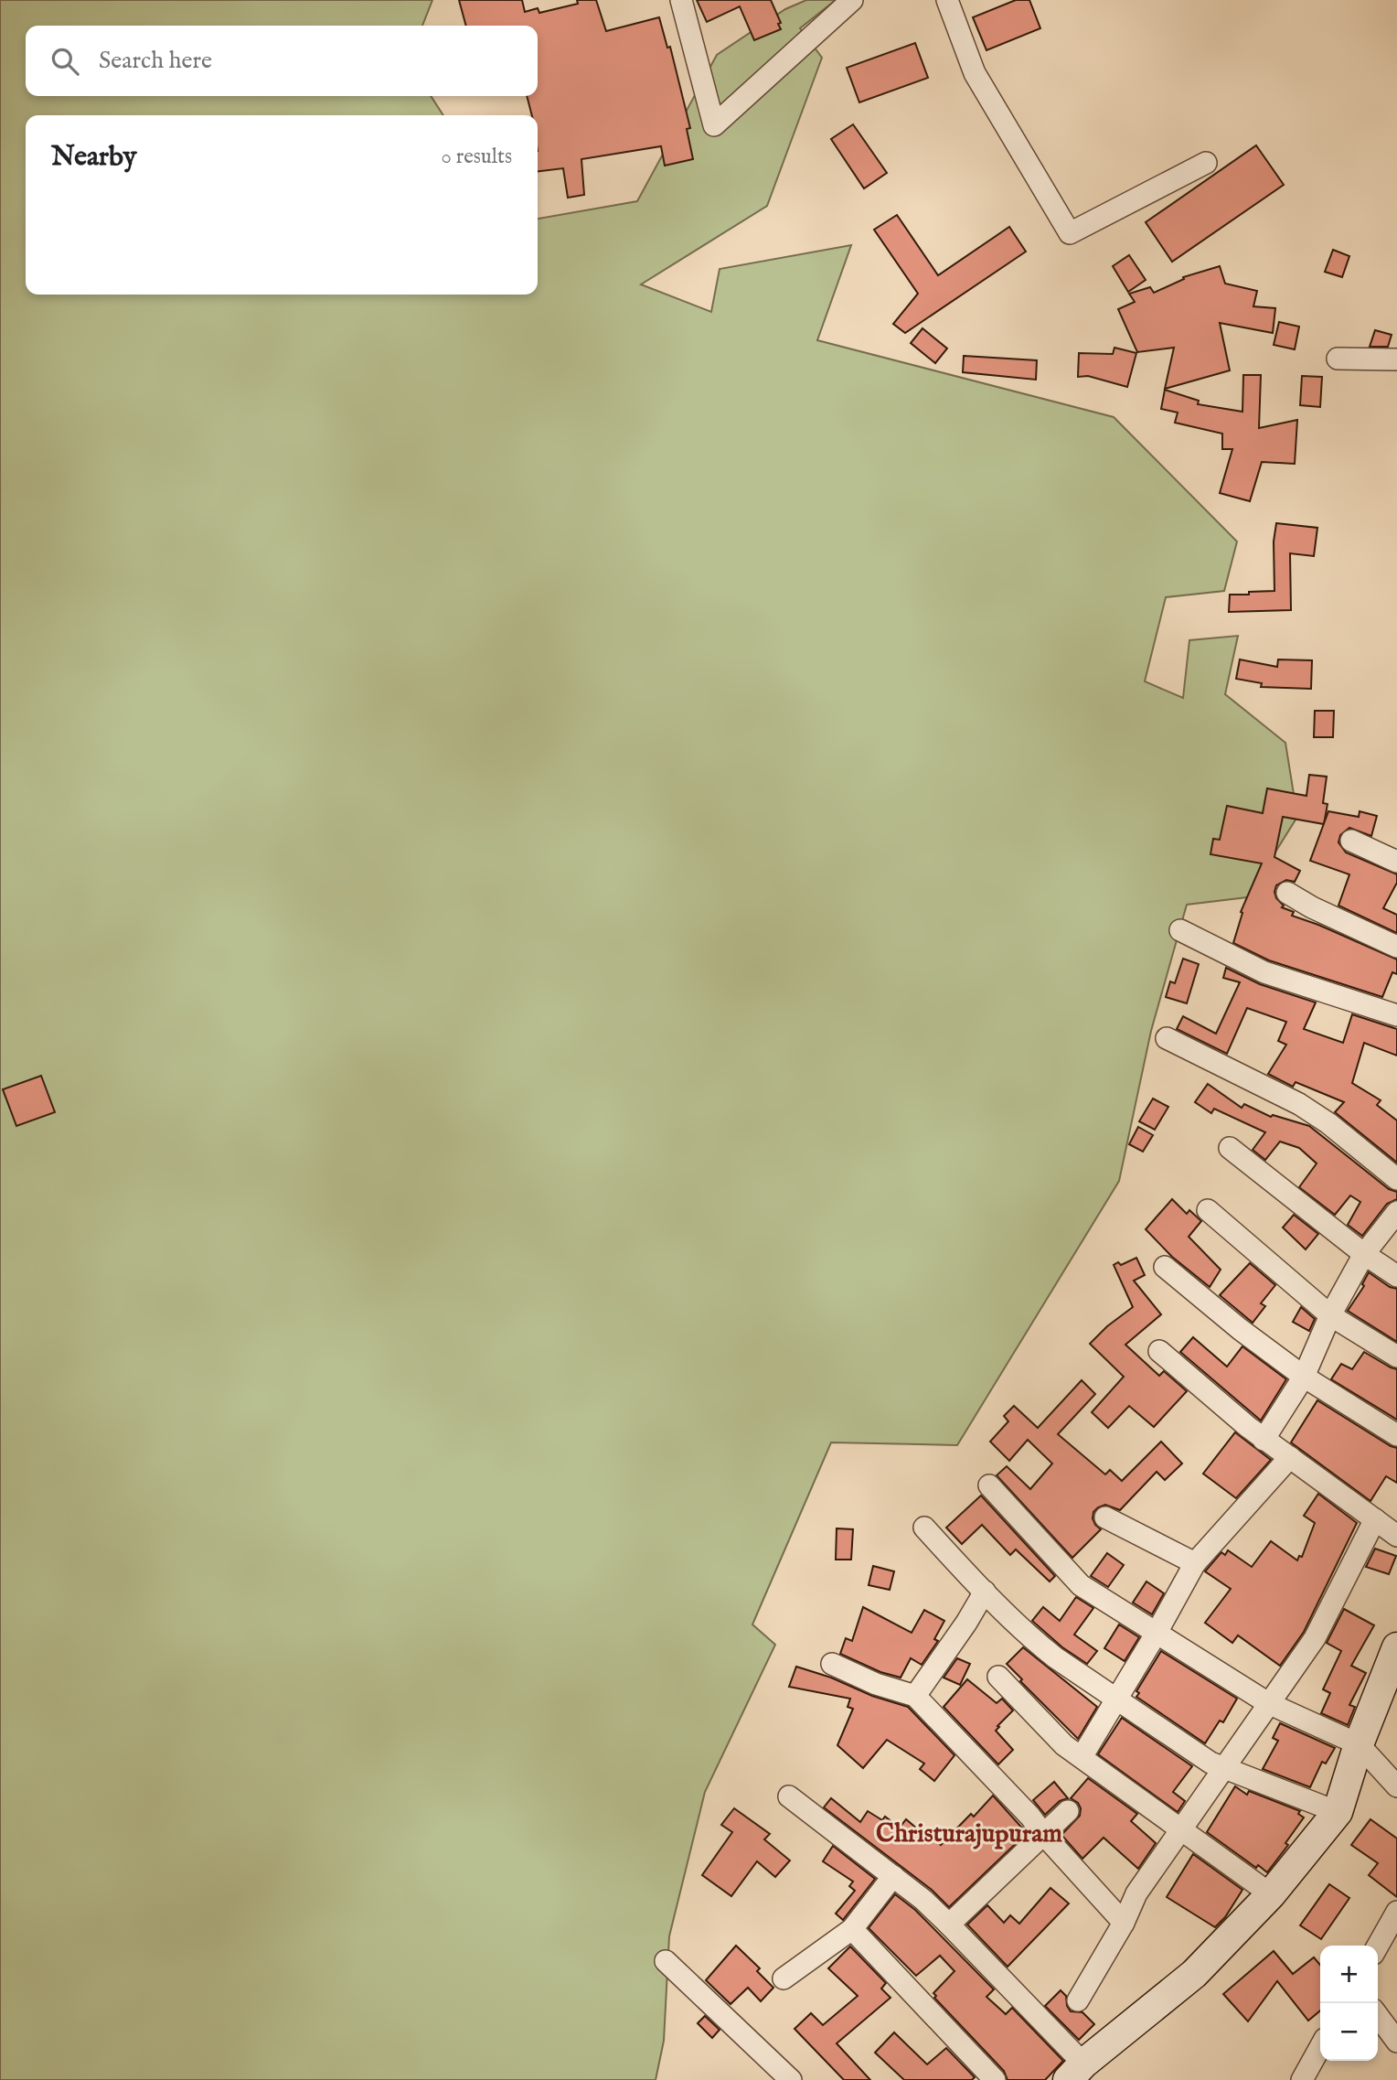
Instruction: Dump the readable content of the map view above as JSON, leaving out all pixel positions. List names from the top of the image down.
{
  "districts": ["Christurajupuram"],
  "page": {
    "search": "Search here",
    "heading": ["Nearby", "0 results"],
    "map_buttons": ["+", "−"]
  }
}
